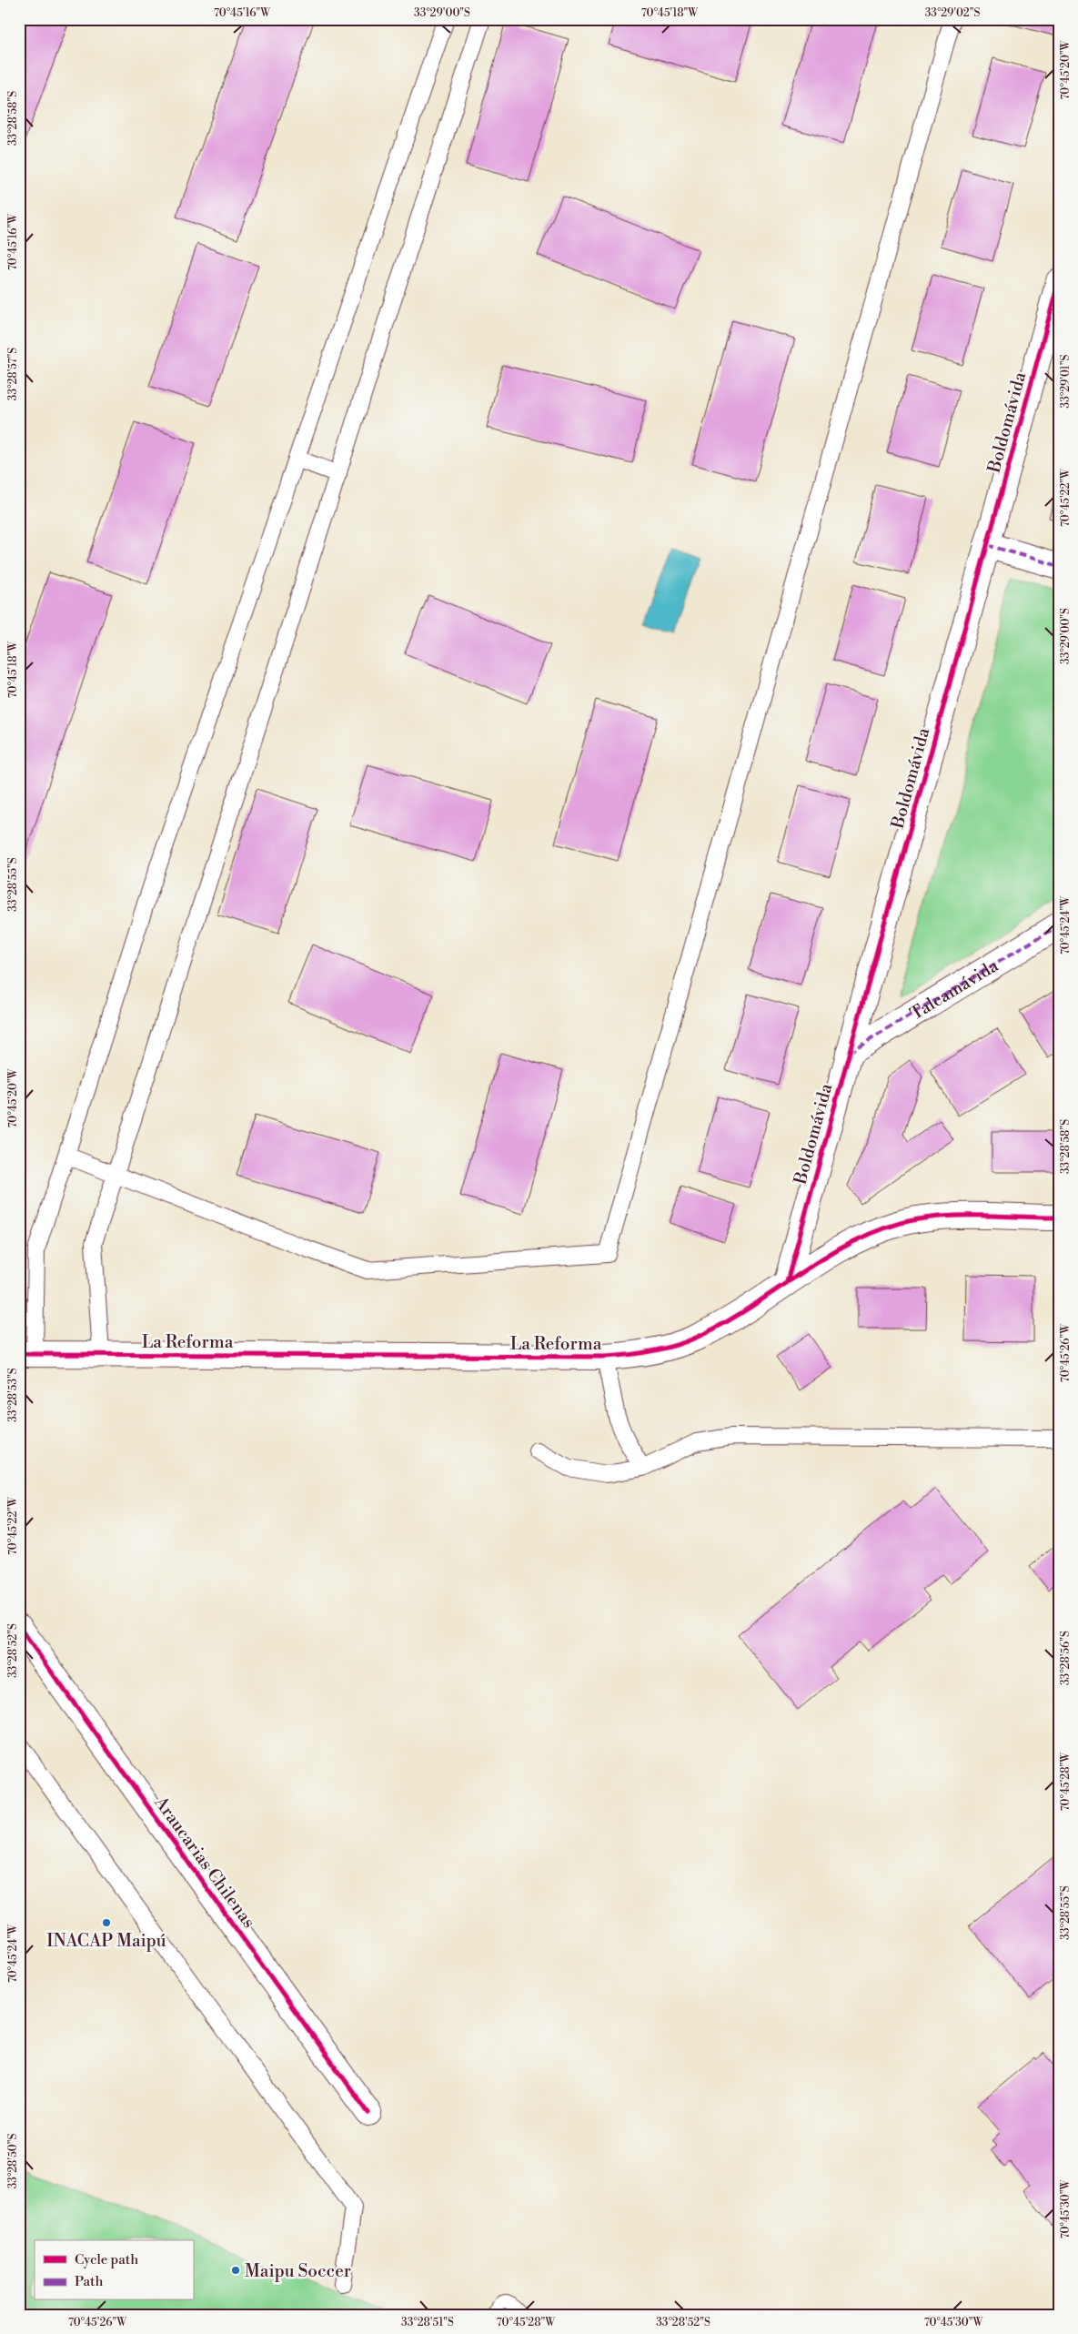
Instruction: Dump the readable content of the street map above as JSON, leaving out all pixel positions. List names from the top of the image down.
{
  "streets": {
    "street": [
      "Boldomávida",
      "Talcamávida",
      "La Reforma",
      "Araucarias Chilenas"
    ]
  },
  "crossings": [
    ["Boldomávida", "Talcamávida"],
    ["Boldomávida", "La Reforma"]
  ],
  "places": ["INACAP Maipú", "Maipu Soccer"],
  "legend": ["Cycle path", "Path"],
  "coordinates": [
    "70°45'16\"W",
    "33°29'00\"S",
    "70°45'18\"W",
    "33°29'02\"S",
    "70°45'20\"W",
    "33°28'58\"S",
    "33°28'57\"S",
    "33°29'01\"S",
    "70°45'22\"W",
    "33°28'55\"S",
    "70°45'24\"W",
    "70°45'26\"W",
    "33°28'53\"S",
    "33°28'52\"S",
    "33°28'56\"S",
    "70°45'28\"W",
    "33°28'50\"S",
    "70°45'30\"W",
    "33°28'51\"S"
  ]
}
